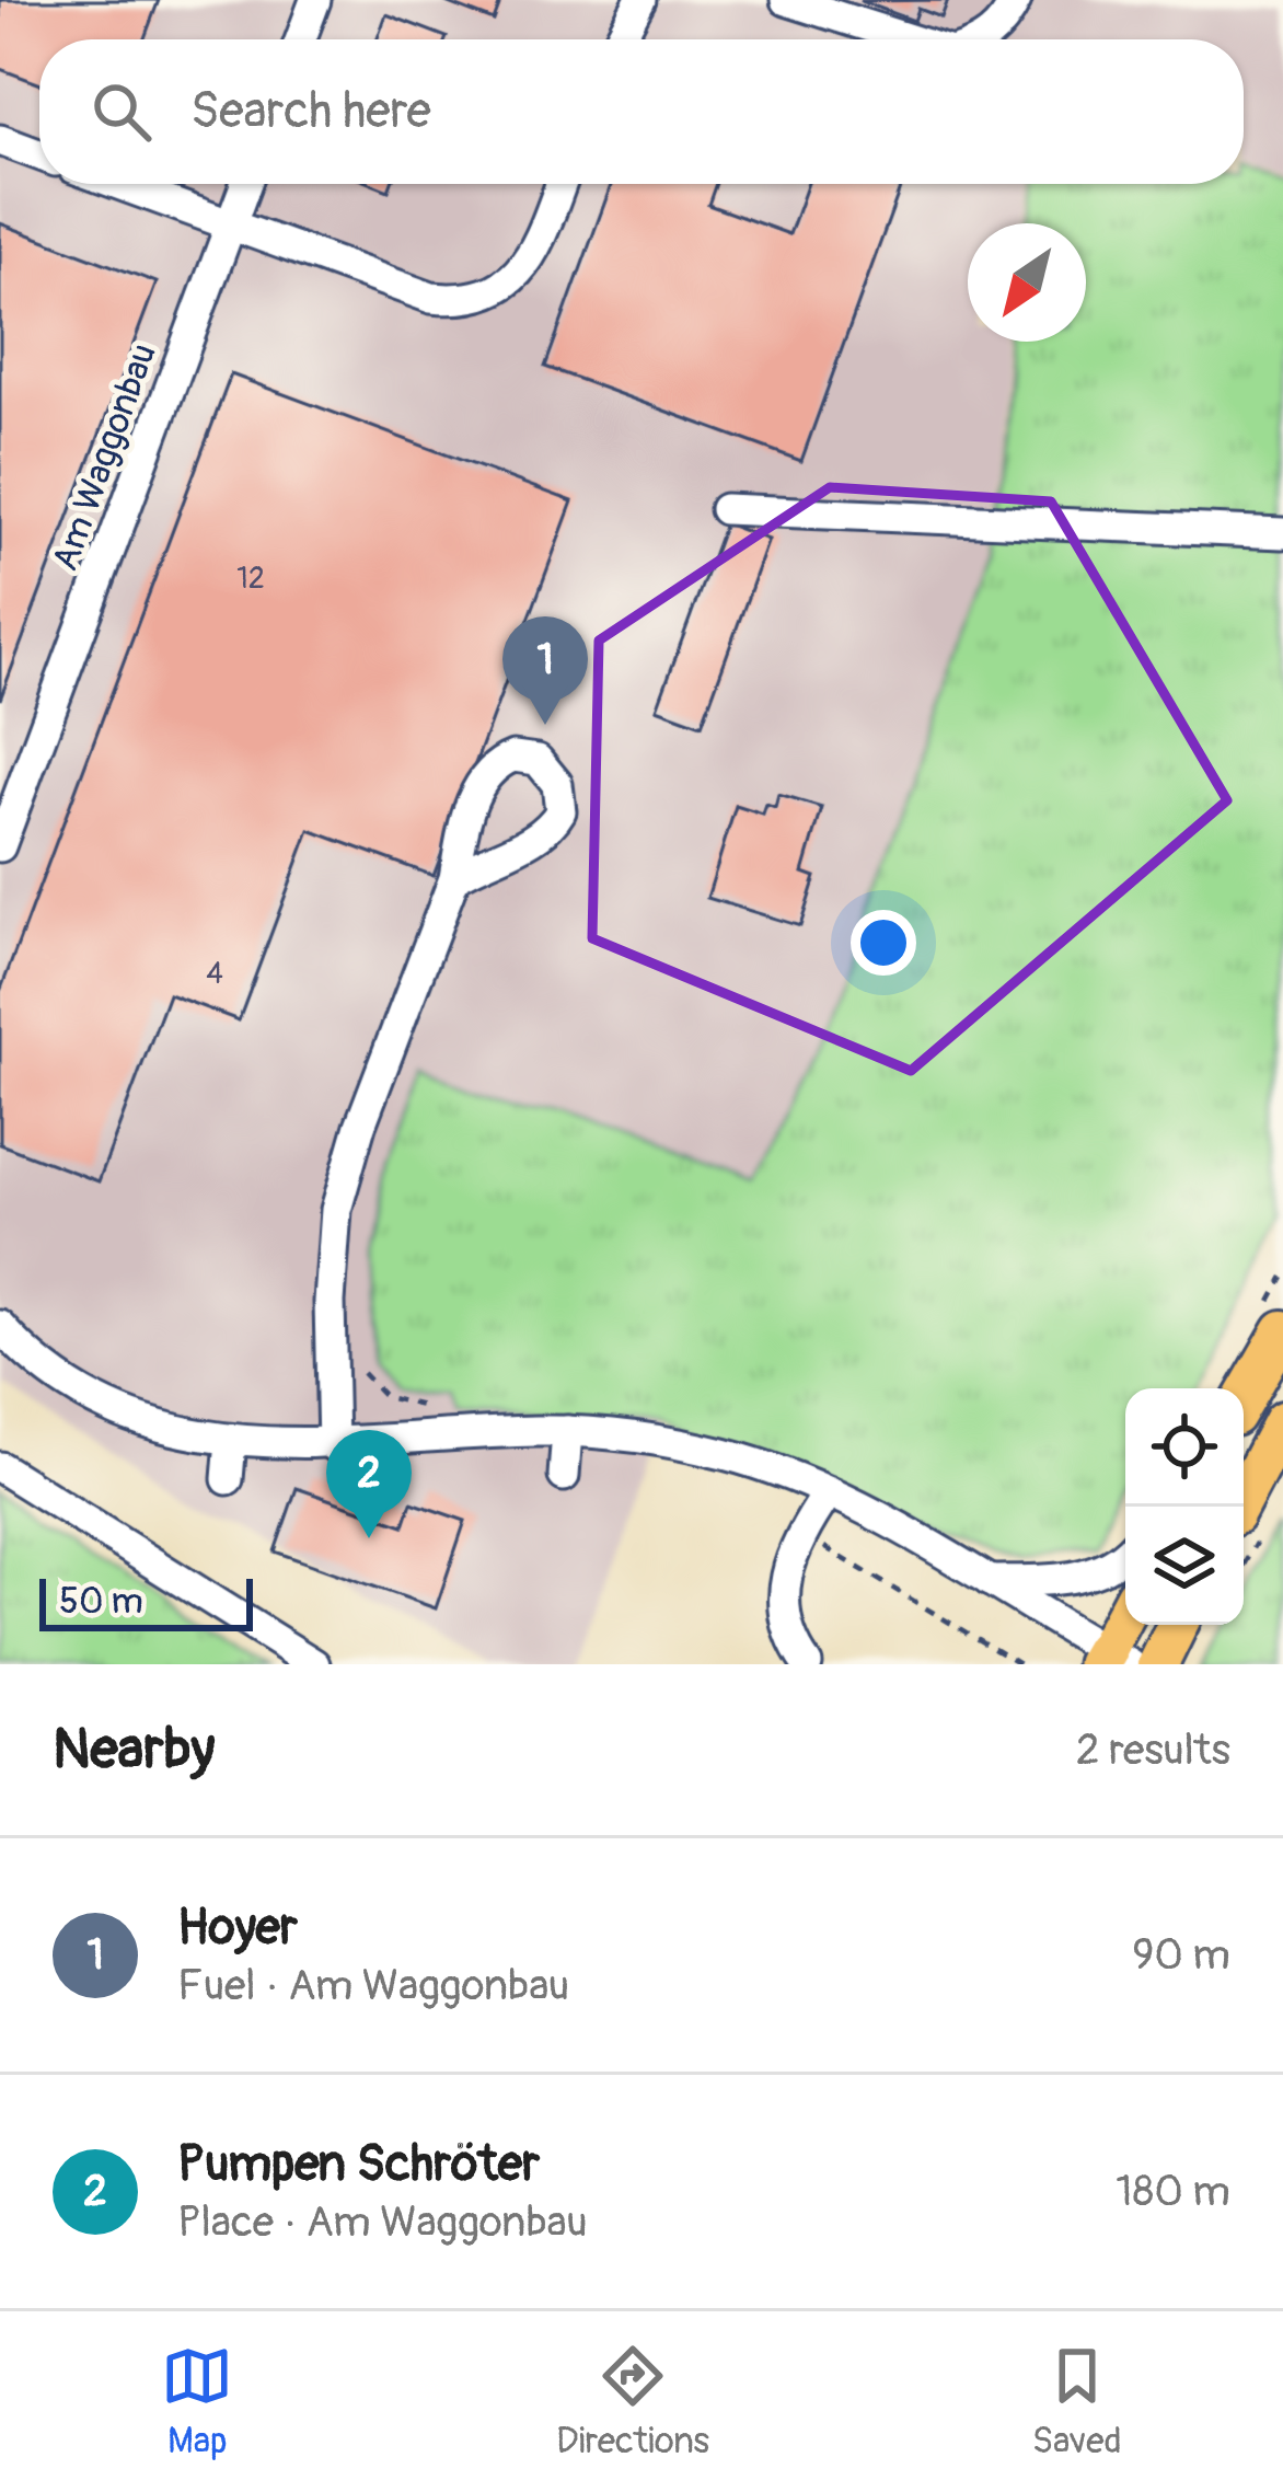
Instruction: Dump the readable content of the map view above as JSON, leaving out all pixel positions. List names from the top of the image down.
{
  "streets": {
    "street": ["Am Waggonbau"]
  },
  "house_numbers": ["12", "4"],
  "scale_bar": "50 m",
  "north": "bottom left",
  "page": {
    "search": "Search here",
    "pins": ["1", "2"],
    "scale": "50 m",
    "heading": ["Nearby", "2 results"],
    "list": [
      {
        "mark": "1",
        "name": "Hoyer",
        "note": "Fuel · Am Waggonbau",
        "value": "90 m"
      },
      {
        "mark": "2",
        "name": "Pumpen Schröter",
        "note": "Place · Am Waggonbau",
        "value": "180 m"
      }
    ],
    "nav": ["Map", "Directions", "Saved"]
  }
}
